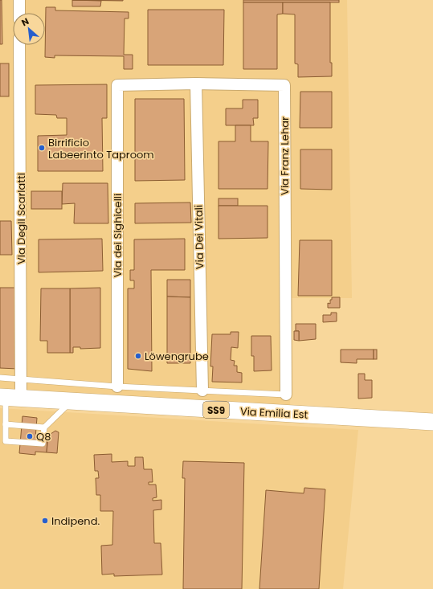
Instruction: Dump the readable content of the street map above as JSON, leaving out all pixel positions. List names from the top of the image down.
{
  "streets": {
    "main road": ["SS9", "Via Emilia Est"],
    "street": [
      "Via Franz Lehar",
      "Via Degli Scarlatti",
      "Via dei Sighicelli",
      "Via Dei Vitali"
    ]
  },
  "crossings": [
    ["Via Franz Lehar", "Via dei Sighicelli"],
    ["Via Franz Lehar", "Via Dei Vitali"],
    ["Via Degli Scarlatti", "Via Emilia Est"]
  ],
  "places": [
    "Birrificio Labeerinto Taproom",
    "Löwengrube",
    "Q8",
    "Indipend."
  ],
  "north": "top left"
}
